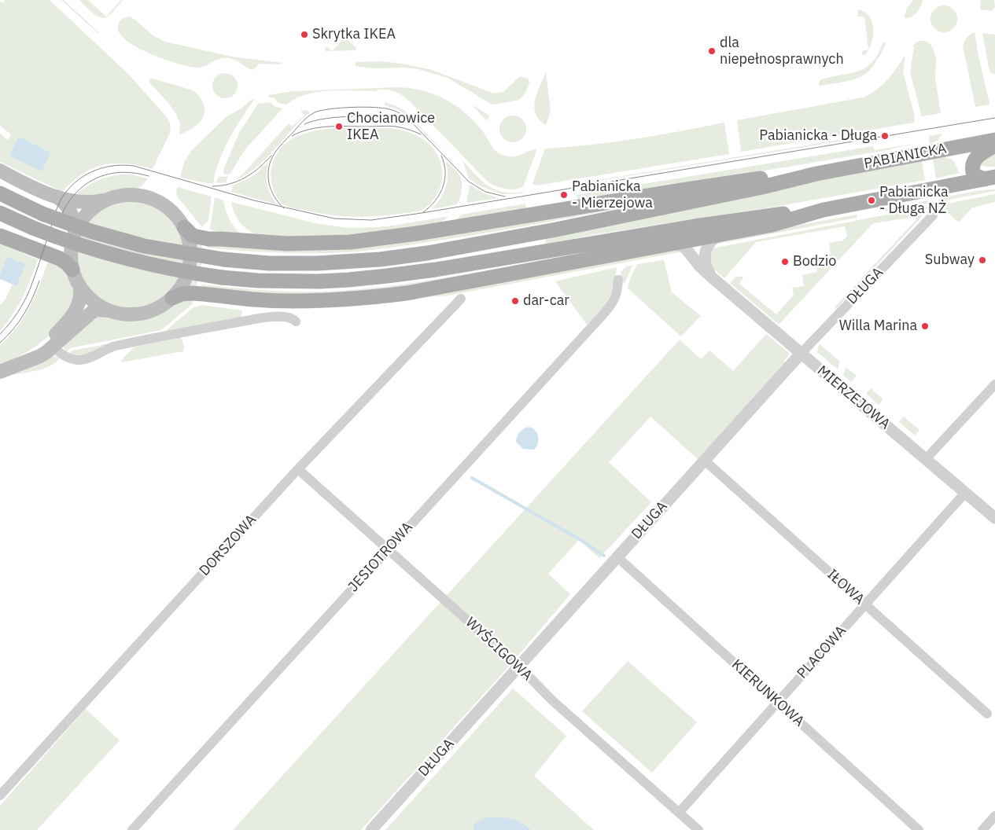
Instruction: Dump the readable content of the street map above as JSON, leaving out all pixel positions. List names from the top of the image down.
{
  "streets": {
    "main road": ["PABIANICKA"],
    "street": [
      "DŁUGA",
      "MIERZEJOWA",
      "DORSZOWA",
      "JESIOTROWA",
      "IŁOWA",
      "WYŚCIGOWA",
      "PLACOWA",
      "KIERUNKOWA"
    ]
  },
  "crossings": [
    ["DŁUGA", "MIERZEJOWA"],
    ["DŁUGA", "IŁOWA"],
    ["DŁUGA", "WYŚCIGOWA"],
    ["DŁUGA", "KIERUNKOWA"],
    ["MIERZEJOWA", "PLACOWA"],
    ["DORSZOWA", "WYŚCIGOWA"],
    ["JESIOTROWA", "WYŚCIGOWA"],
    ["IŁOWA", "PLACOWA"],
    ["WYŚCIGOWA", "PLACOWA"],
    ["PLACOWA", "KIERUNKOWA"]
  ],
  "places": [
    "Skrytka IKEA",
    "dla niepełnosprawnych",
    "Chocianowice IKEA",
    "Pabianicka - Długa",
    "Pabianicka - Mierzejowa",
    "Pabianicka - Długa NŻ",
    "Subway",
    "Bodzio",
    "dar-car",
    "Willa Marina"
  ]
}
